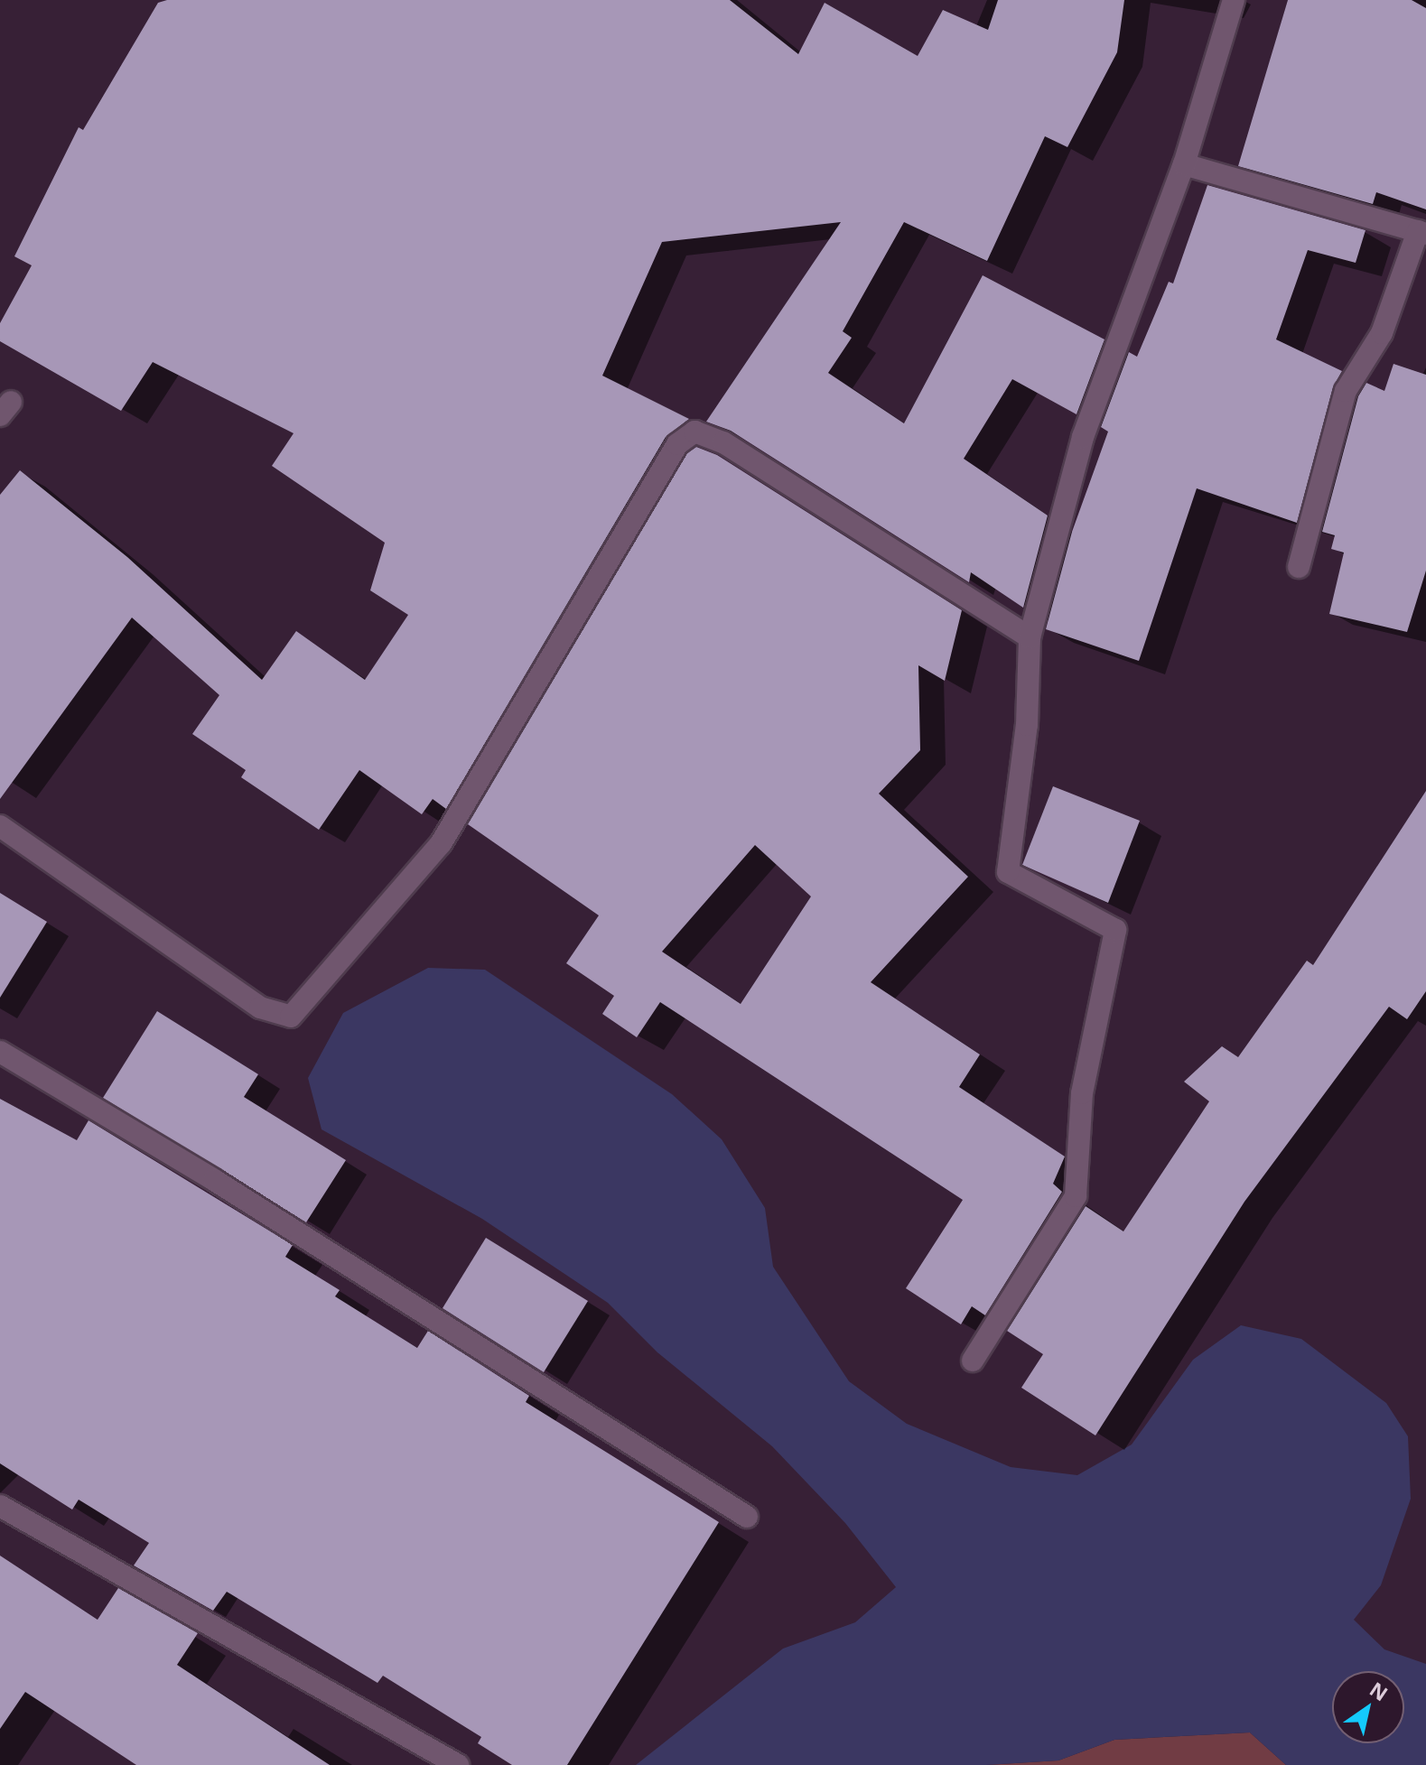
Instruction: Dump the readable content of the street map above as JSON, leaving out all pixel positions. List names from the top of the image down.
{
  "north": "top right"
}
